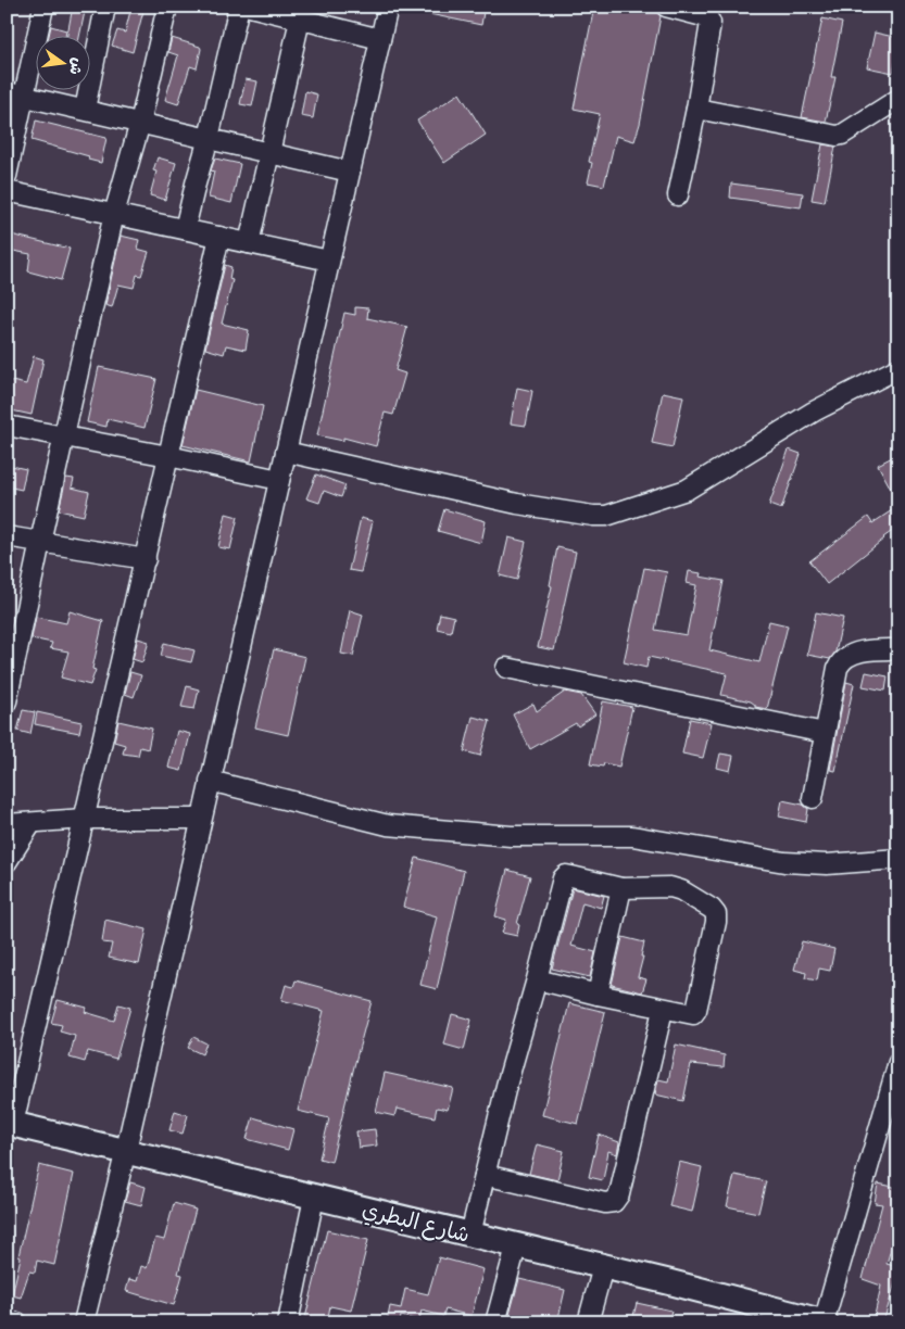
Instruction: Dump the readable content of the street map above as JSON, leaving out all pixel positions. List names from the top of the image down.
{
  "streets": {
    "main road": ["شارع البطري"]
  },
  "north": "right"
}
